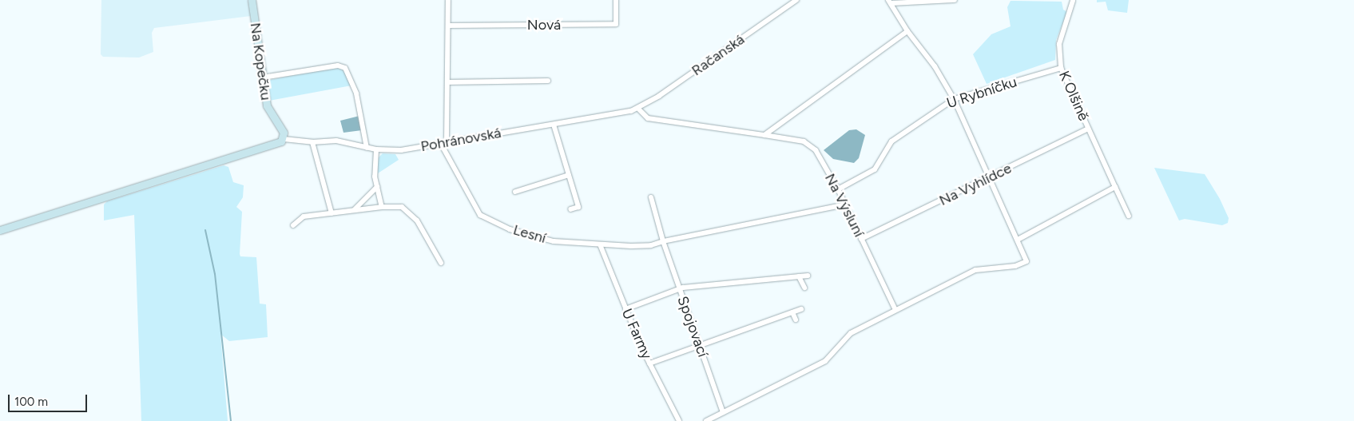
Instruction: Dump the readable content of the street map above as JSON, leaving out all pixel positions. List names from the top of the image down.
{
  "streets": {
    "street": [
      "Nová",
      "Račanská",
      "Na Kopečku",
      "U Rybníčku",
      "K Olšině",
      "Pohránovská",
      "Na Vyhlídce",
      "Na Výsluní",
      "Lesní",
      "Spojovací",
      "U Farmy"
    ]
  },
  "crossings": [
    ["Račanská", "Pohránovská"],
    ["Račanská", "Na Výsluní"],
    ["Na Kopečku", "Pohránovská"],
    ["U Rybníčku", "K Olšině"],
    ["U Rybníčku", "Na Výsluní"],
    ["K Olšině", "Na Vyhlídce"],
    ["Pohránovská", "Na Výsluní"],
    ["Pohránovská", "Lesní"],
    ["Na Vyhlídce", "Na Výsluní"],
    ["Na Výsluní", "Lesní"],
    ["Lesní", "Spojovací"],
    ["Lesní", "U Farmy"]
  ],
  "scale_bar": "100 m"
}
